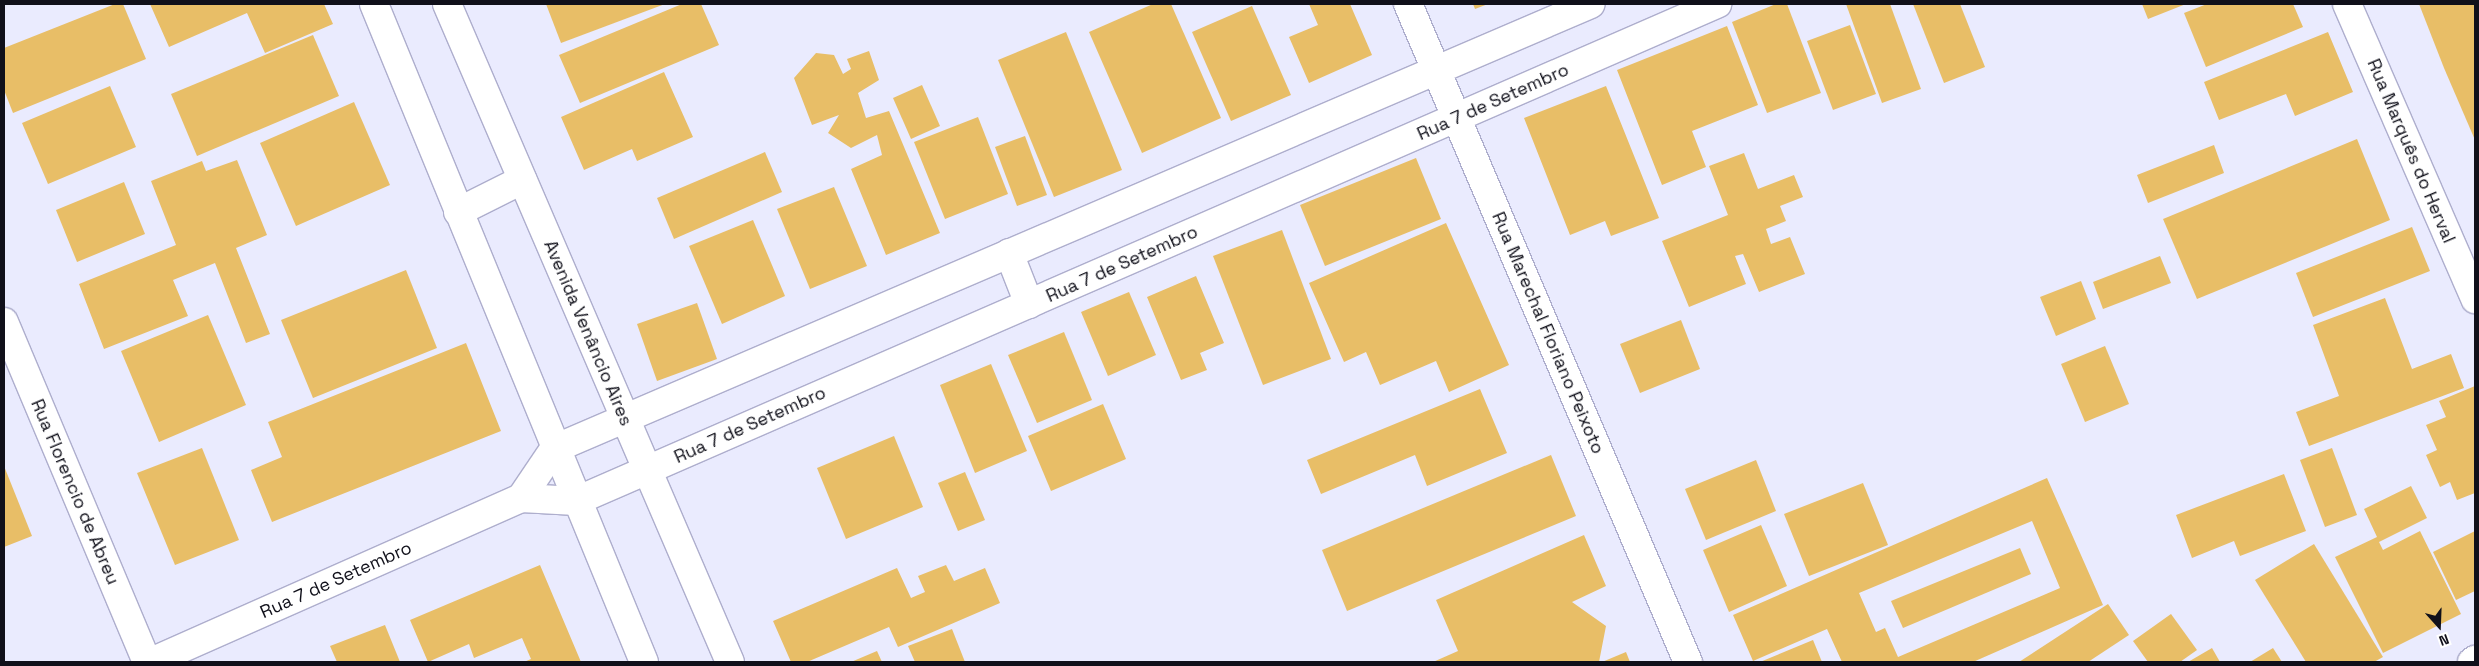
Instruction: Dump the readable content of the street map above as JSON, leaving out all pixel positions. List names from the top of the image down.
{
  "streets": {
    "street": [
      "Rua 7 de Setembro",
      "Rua Marquês do Herval",
      "Avenida Venâncio Aires",
      "Rua Marechal Floriano Peixoto",
      "Rua Florencio de Abreu"
    ]
  },
  "crossings": [
    ["Rua 7 de Setembro", "Avenida Venâncio Aires"],
    ["Rua 7 de Setembro", "Rua Marechal Floriano Peixoto"]
  ],
  "north": "bottom"
}
